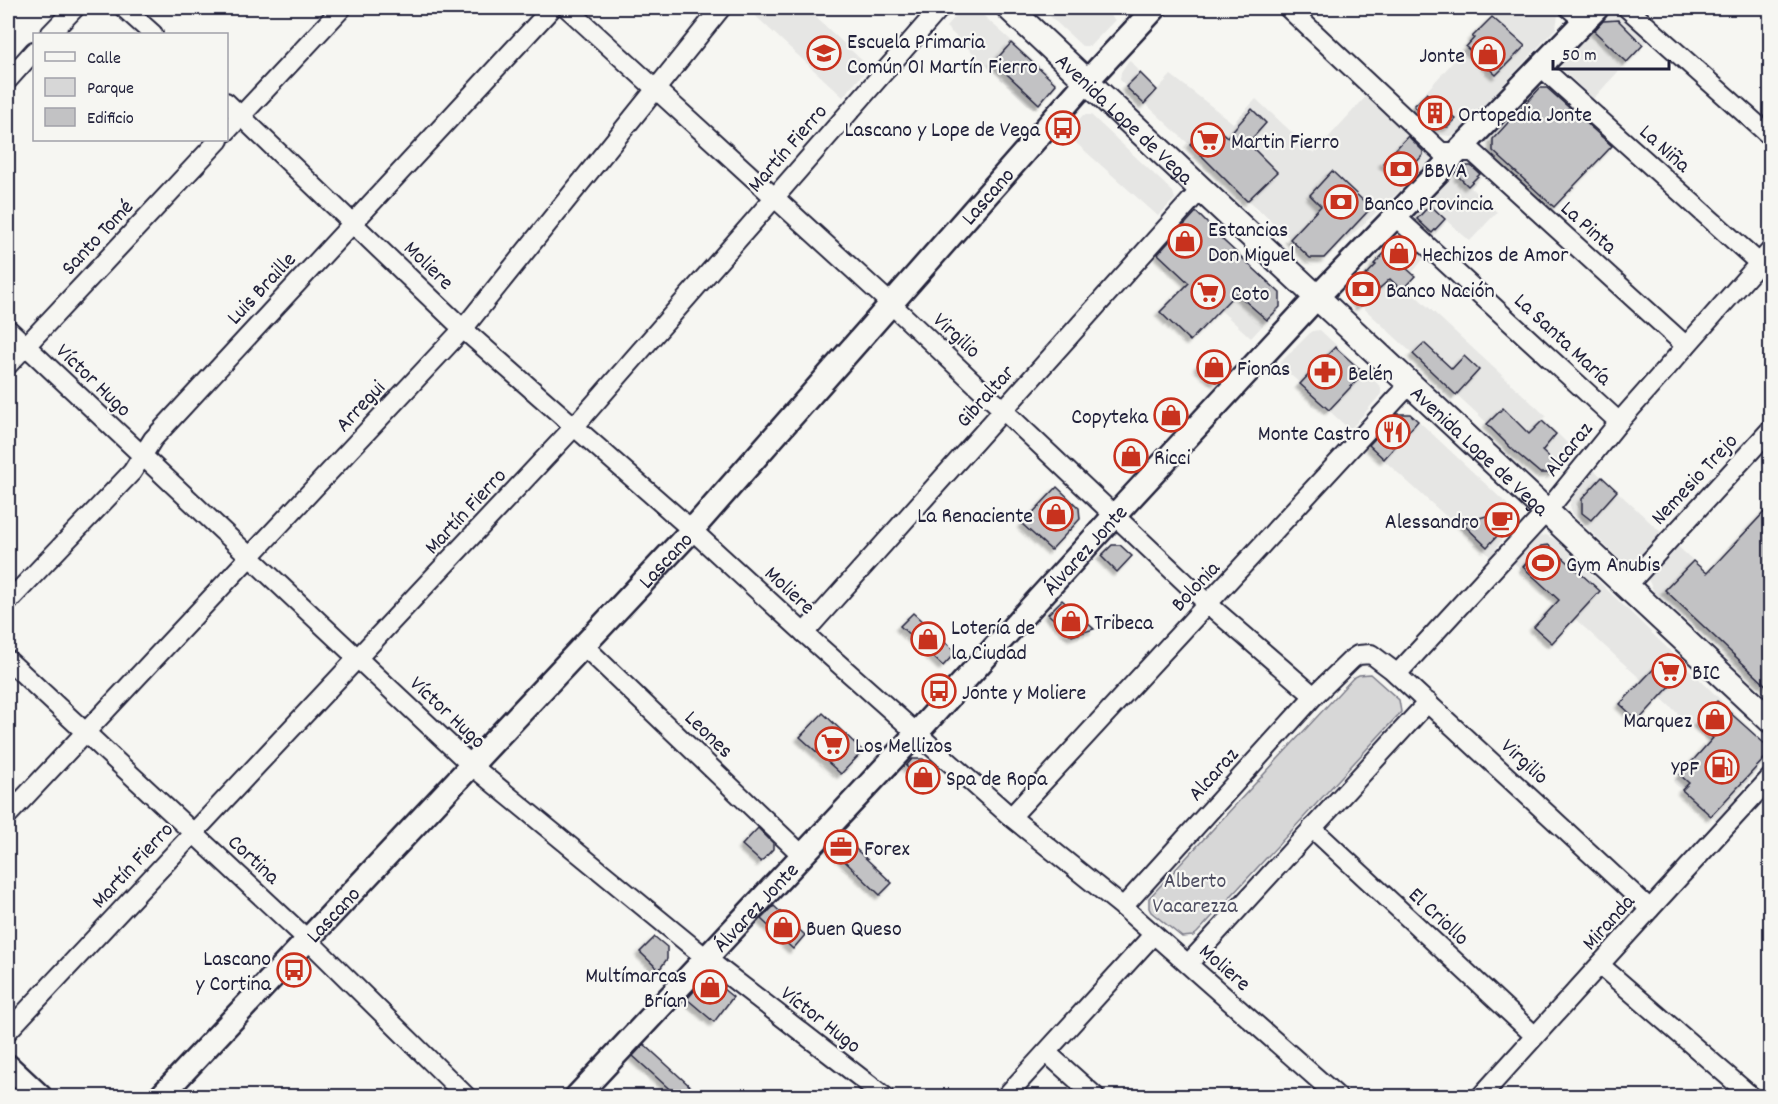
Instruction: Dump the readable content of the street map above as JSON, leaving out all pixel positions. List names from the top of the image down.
{
  "streets": {
    "main road": ["Avenida Lope de Vega"],
    "street": [
      "Martín Fierro",
      "La Niña",
      "Lascano",
      "La Pinta",
      "Santo Tomé",
      "Moliere",
      "Luis Braille",
      "Virgilio",
      "La Santa María",
      "Víctor Hugo",
      "Gibraltar",
      "Arregui",
      "Alcaraz",
      "Nemesio Trejo",
      "Álvarez Jonte",
      "Bolonia",
      "Leones",
      "Cortina",
      "El Criollo",
      "Miranda"
    ]
  },
  "crossings": [
    ["Avenida Lope de Vega", "Lascano"],
    ["Avenida Lope de Vega", "Gibraltar"],
    ["Avenida Lope de Vega", "Alcaraz"],
    ["Avenida Lope de Vega", "Nemesio Trejo"],
    ["Avenida Lope de Vega", "Álvarez Jonte"],
    ["Avenida Lope de Vega", "Bolonia"],
    ["Martín Fierro", "Moliere"],
    ["Martín Fierro", "Virgilio"],
    ["Martín Fierro", "Víctor Hugo"],
    ["Martín Fierro", "Cortina"],
    ["La Niña", "Alcaraz"],
    ["La Niña", "Álvarez Jonte"],
    ["Lascano", "Moliere"],
    ["Lascano", "Virgilio"],
    ["Lascano", "Víctor Hugo"],
    ["Lascano", "Leones"],
    ["Lascano", "Cortina"],
    ["La Pinta", "Alcaraz"],
    ["La Pinta", "Álvarez Jonte"],
    ["Santo Tomé", "Víctor Hugo"],
    ["Moliere", "Luis Braille"],
    ["Moliere", "Gibraltar"],
    ["Moliere", "Arregui"],
    ["Moliere", "Alcaraz"],
    ["Moliere", "Álvarez Jonte"],
    ["Moliere", "Bolonia"],
    ["Luis Braille", "Víctor Hugo"],
    ["Virgilio", "Gibraltar"],
    ["Virgilio", "Arregui"],
    ["Virgilio", "Alcaraz"],
    ["Virgilio", "Álvarez Jonte"],
    ["Virgilio", "Bolonia"],
    ["Virgilio", "Miranda"],
    ["La Santa María", "Alcaraz"],
    ["La Santa María", "Álvarez Jonte"],
    ["Víctor Hugo", "Arregui"],
    ["Víctor Hugo", "Álvarez Jonte"],
    ["Arregui", "Cortina"],
    ["Álvarez Jonte", "Leones"],
    ["El Criollo", "Miranda"]
  ],
  "parks": ["Alberto Vacarezza"],
  "places": {
    "school or university": ["Escuela Primaria Común 01 Martín Fierro"],
    "shop": [
      "Jonte",
      "Estancias Don Miguel",
      "Hechizos de Amor",
      "Fionas",
      "Copyteka",
      "Ricci",
      "La Renaciente",
      "Tribeca",
      "Lotería de la Ciudad",
      "Marquez",
      "Spa de Ropa",
      "Buen Queso",
      "Multímarcas Brían"
    ],
    "building": ["Ortopedia Jonte"],
    "bus stop": ["Lascano y Lope de Vega", "Jonte y Moliere", "Lascano y Cortina"],
    "supermarket": [
      "Martin Fierro",
      "Coto",
      "BIC",
      "Los Mellizos"
    ],
    "bank": ["BBVA", "Banco Provincia", "Banco Nación"],
    "pharmacy": ["Belén"],
    "restaurant": ["Monte Castro"],
    "cafe": ["Alessandro"],
    "sports": ["Gym Anubis"],
    "fuel station": ["YPF"],
    "office": ["Forex"]
  },
  "legend": ["Calle", "Parque", "Edificio"],
  "scale_bar": "50 m"
}
